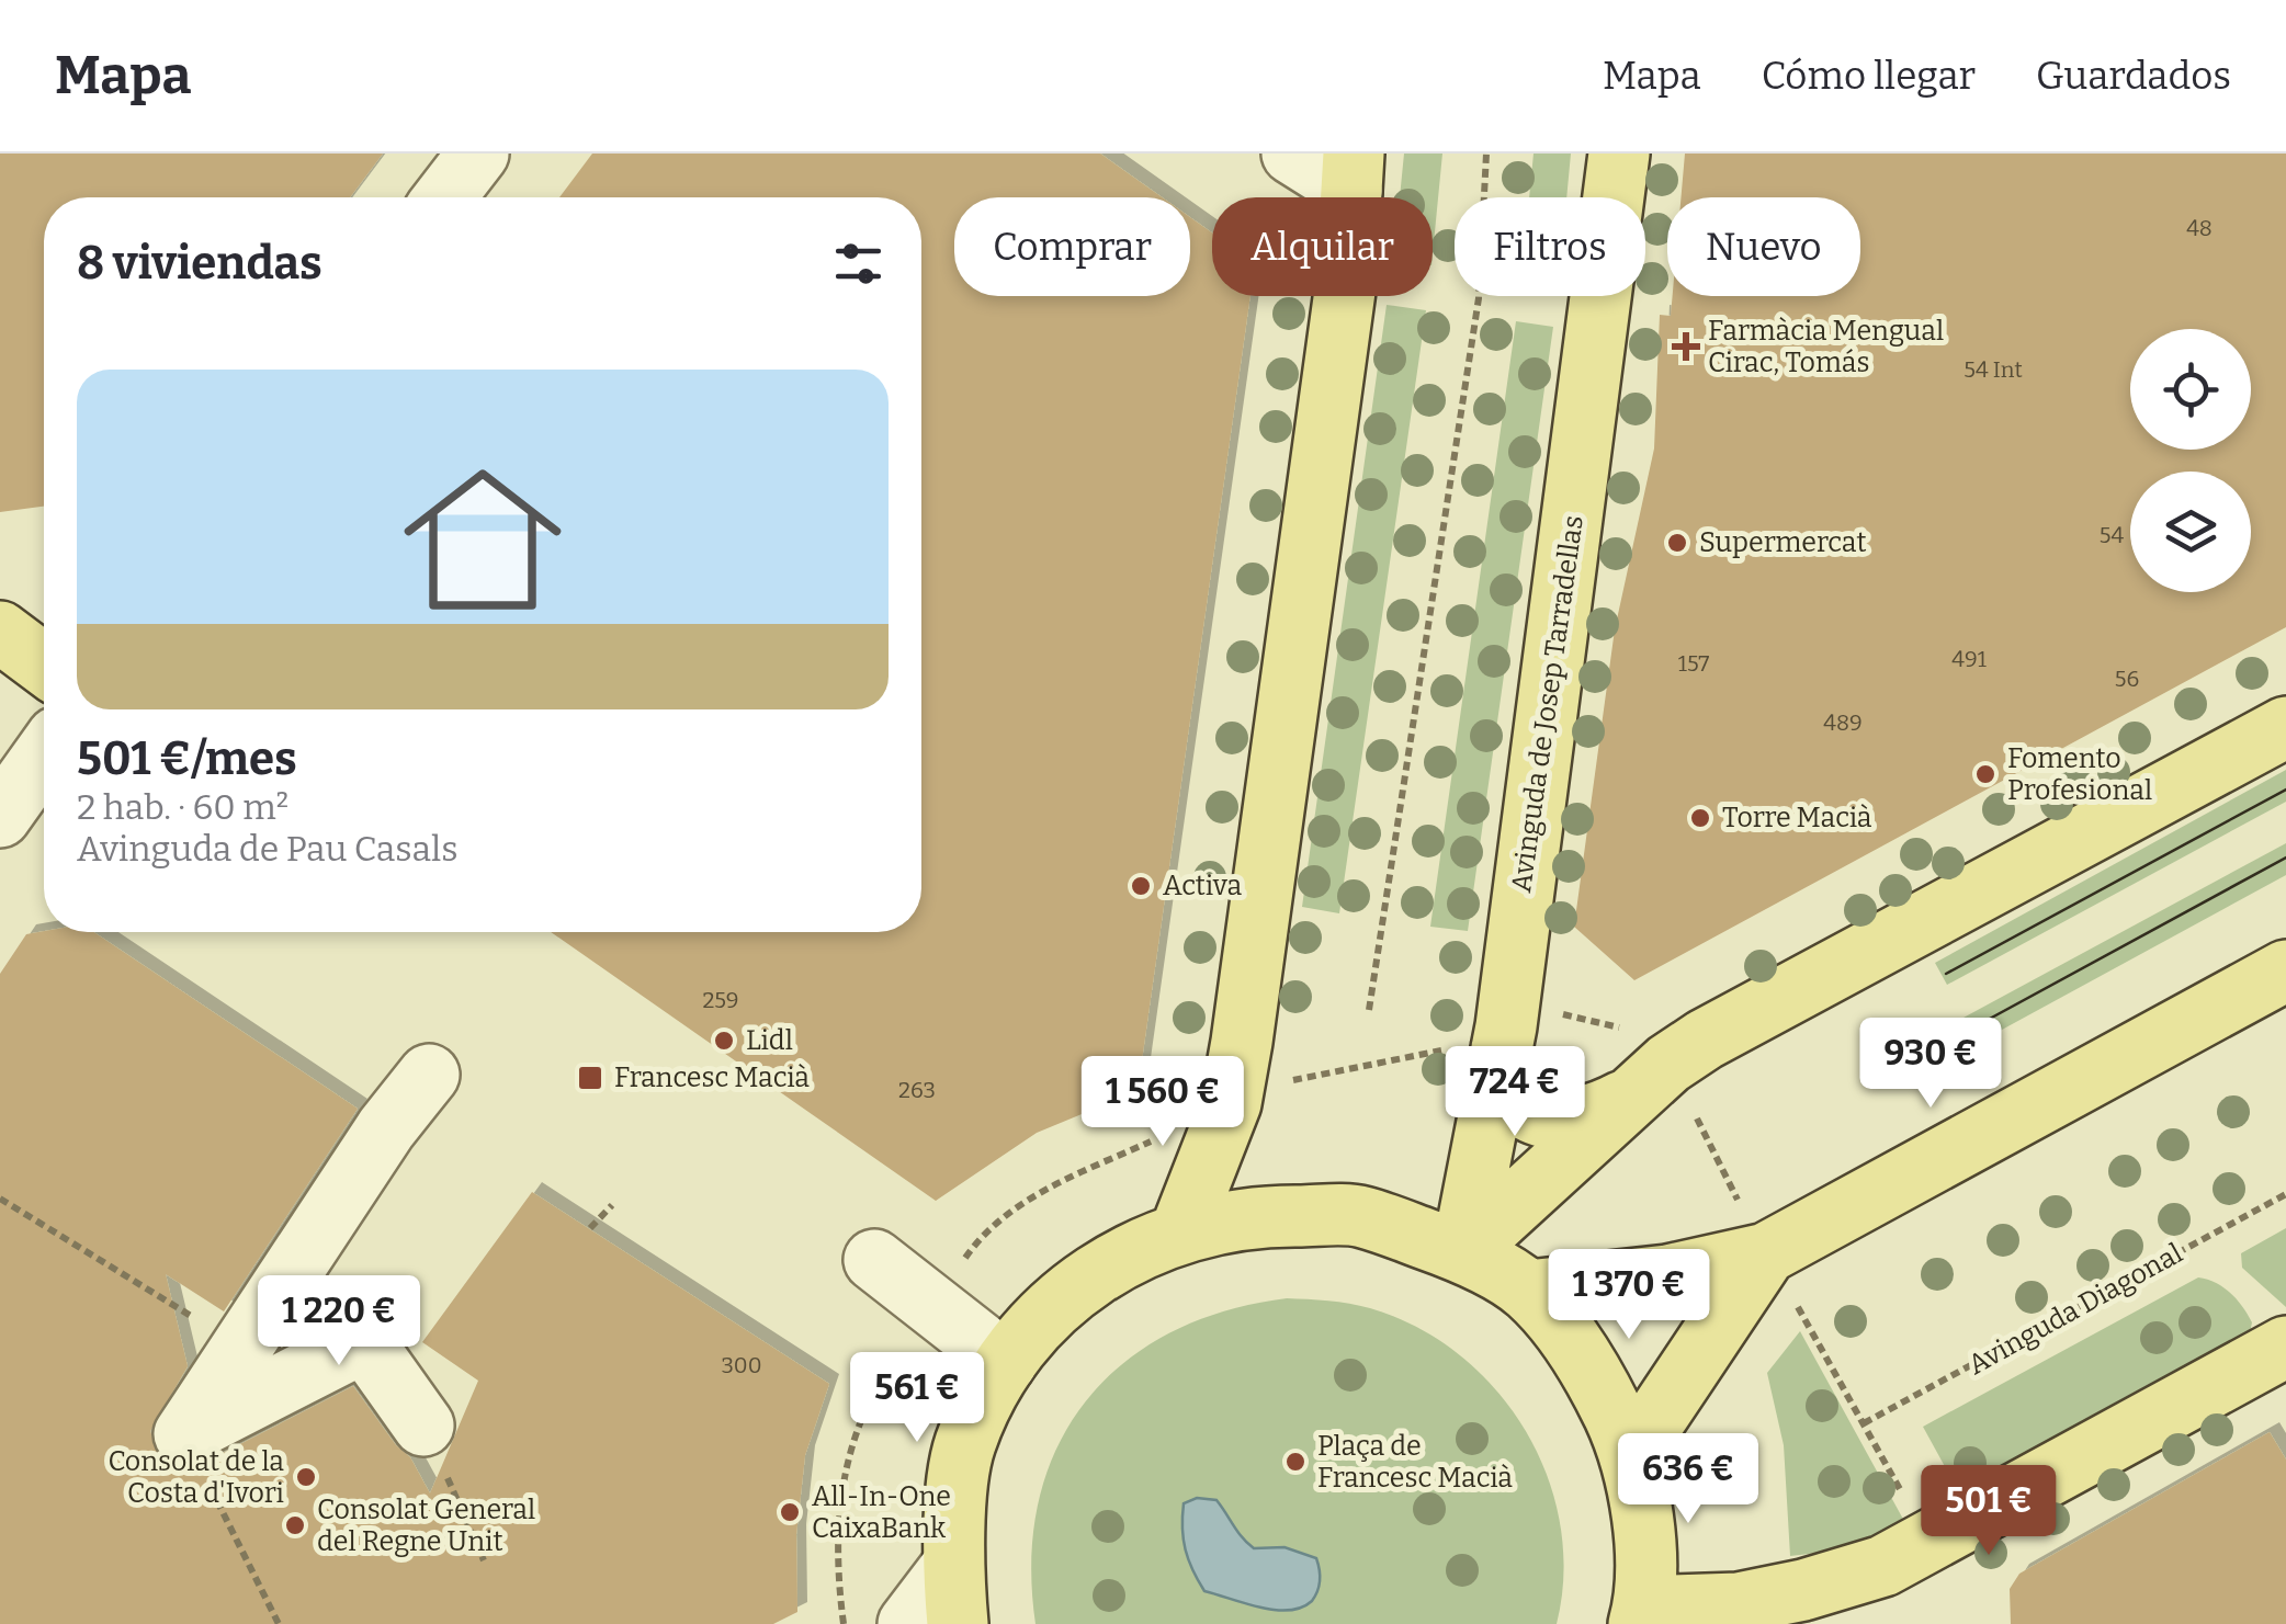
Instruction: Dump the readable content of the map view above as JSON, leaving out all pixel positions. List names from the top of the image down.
{
  "streets": {
    "main road": ["Avinguda de Josep Tarradellas"],
    "path": ["Avinguda Diagonal"]
  },
  "places": {
    "health": ["Farmàcia Mengual Cirac, Tomás"],
    "other": [
      "Supermercat",
      "Fomento Profesional",
      "Torre Macià",
      "Activa",
      "Lidl",
      "Plaça de Francesc Macià",
      "Consolat de la Costa d'Ivori",
      "All-In-One CaixaBank",
      "Consolat General del Regne Unit"
    ],
    "transit": ["Francesc Macià"]
  },
  "house_numbers": [
    "48",
    "54 Int",
    "54",
    "491",
    "157",
    "56",
    "489",
    "259",
    "263",
    "300"
  ],
  "page": {
    "header": "Mapa",
    "nav": ["Mapa", "Cómo llegar", "Guardados"],
    "chip": [
      "Comprar",
      "Alquilar",
      "Filtros",
      "Nuevo"
    ],
    "heading": "8 viviendas",
    "list": [
      {
        "name": "501 €/mes",
        "note": "2 hab. · 60 m² · Avinguda de Pau Casals"
      }
    ],
    "price": [
      "930 €",
      "724 €",
      "1 560 €",
      "1 370 €",
      "1 220 €",
      "561 €",
      "636 €",
      "501 €"
    ]
  }
}
